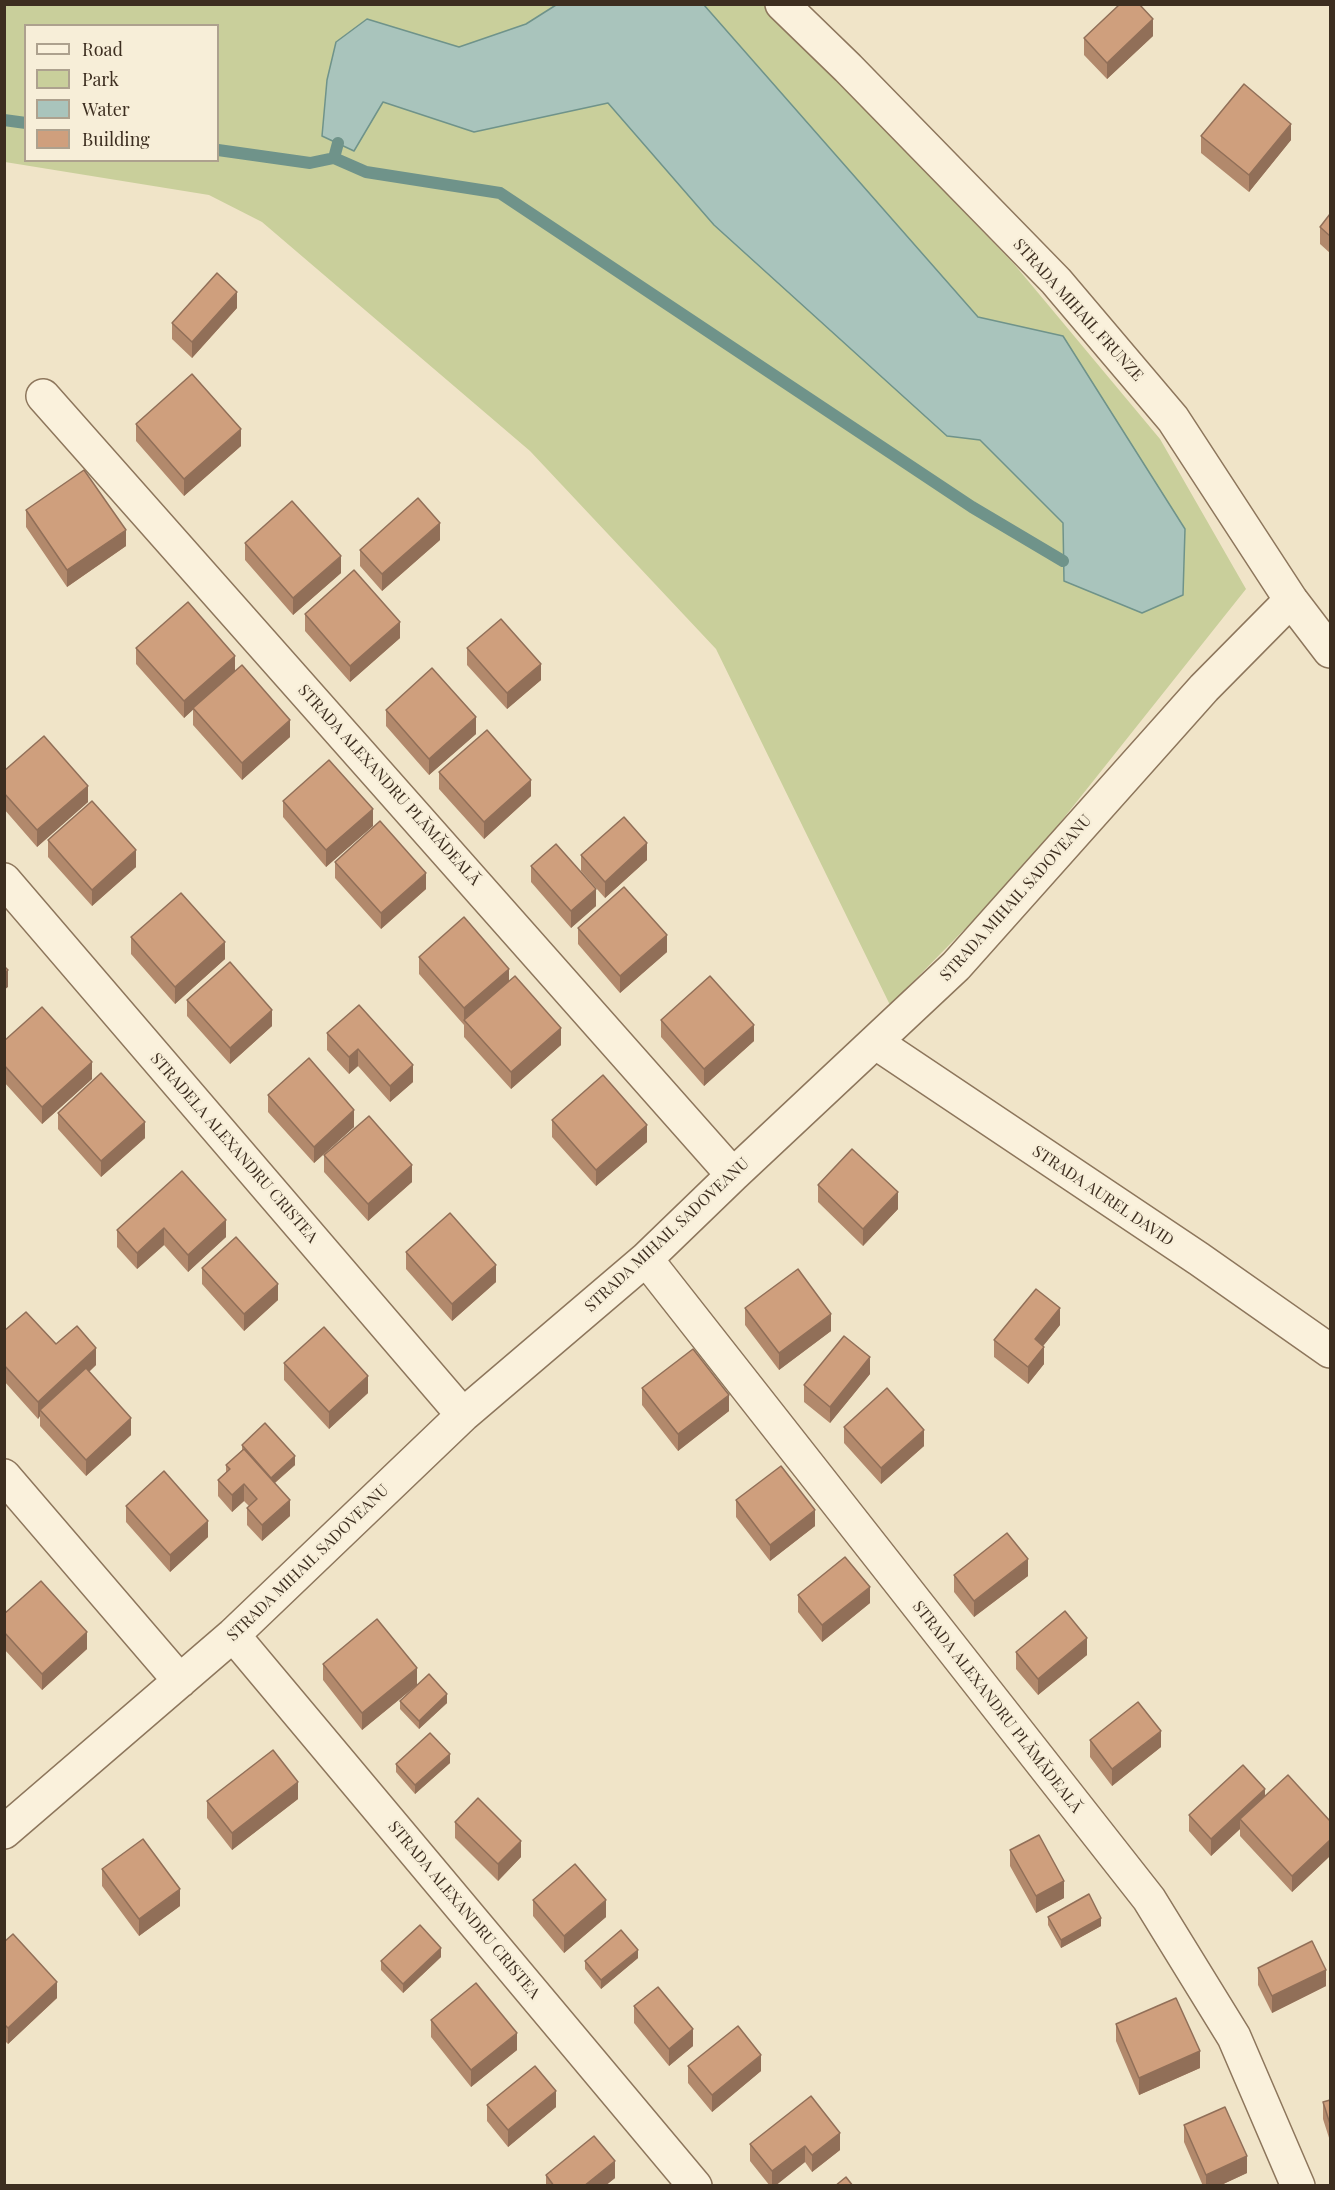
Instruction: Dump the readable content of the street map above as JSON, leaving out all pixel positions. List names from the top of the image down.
{
  "streets": {
    "street": [
      "STRADA MIHAIL FRUNZE",
      "STRADA ALEXANDRU PLĂMĂDEALĂ",
      "STRADA MIHAIL SADOVEANU",
      "STRADELA ALEXANDRU CRISTEA",
      "STRADA AUREL DAVID",
      "STRADA ALEXANDRU CRISTEA"
    ]
  },
  "crossings": [
    ["STRADA MIHAIL FRUNZE", "STRADA MIHAIL SADOVEANU"],
    ["STRADA ALEXANDRU PLĂMĂDEALĂ", "STRADA MIHAIL SADOVEANU"],
    ["STRADA MIHAIL SADOVEANU", "STRADELA ALEXANDRU CRISTEA"],
    ["STRADA MIHAIL SADOVEANU", "STRADA AUREL DAVID"],
    ["STRADA MIHAIL SADOVEANU", "STRADA ALEXANDRU CRISTEA"]
  ],
  "legend": [
    "Road",
    "Park",
    "Water",
    "Building"
  ]
}
